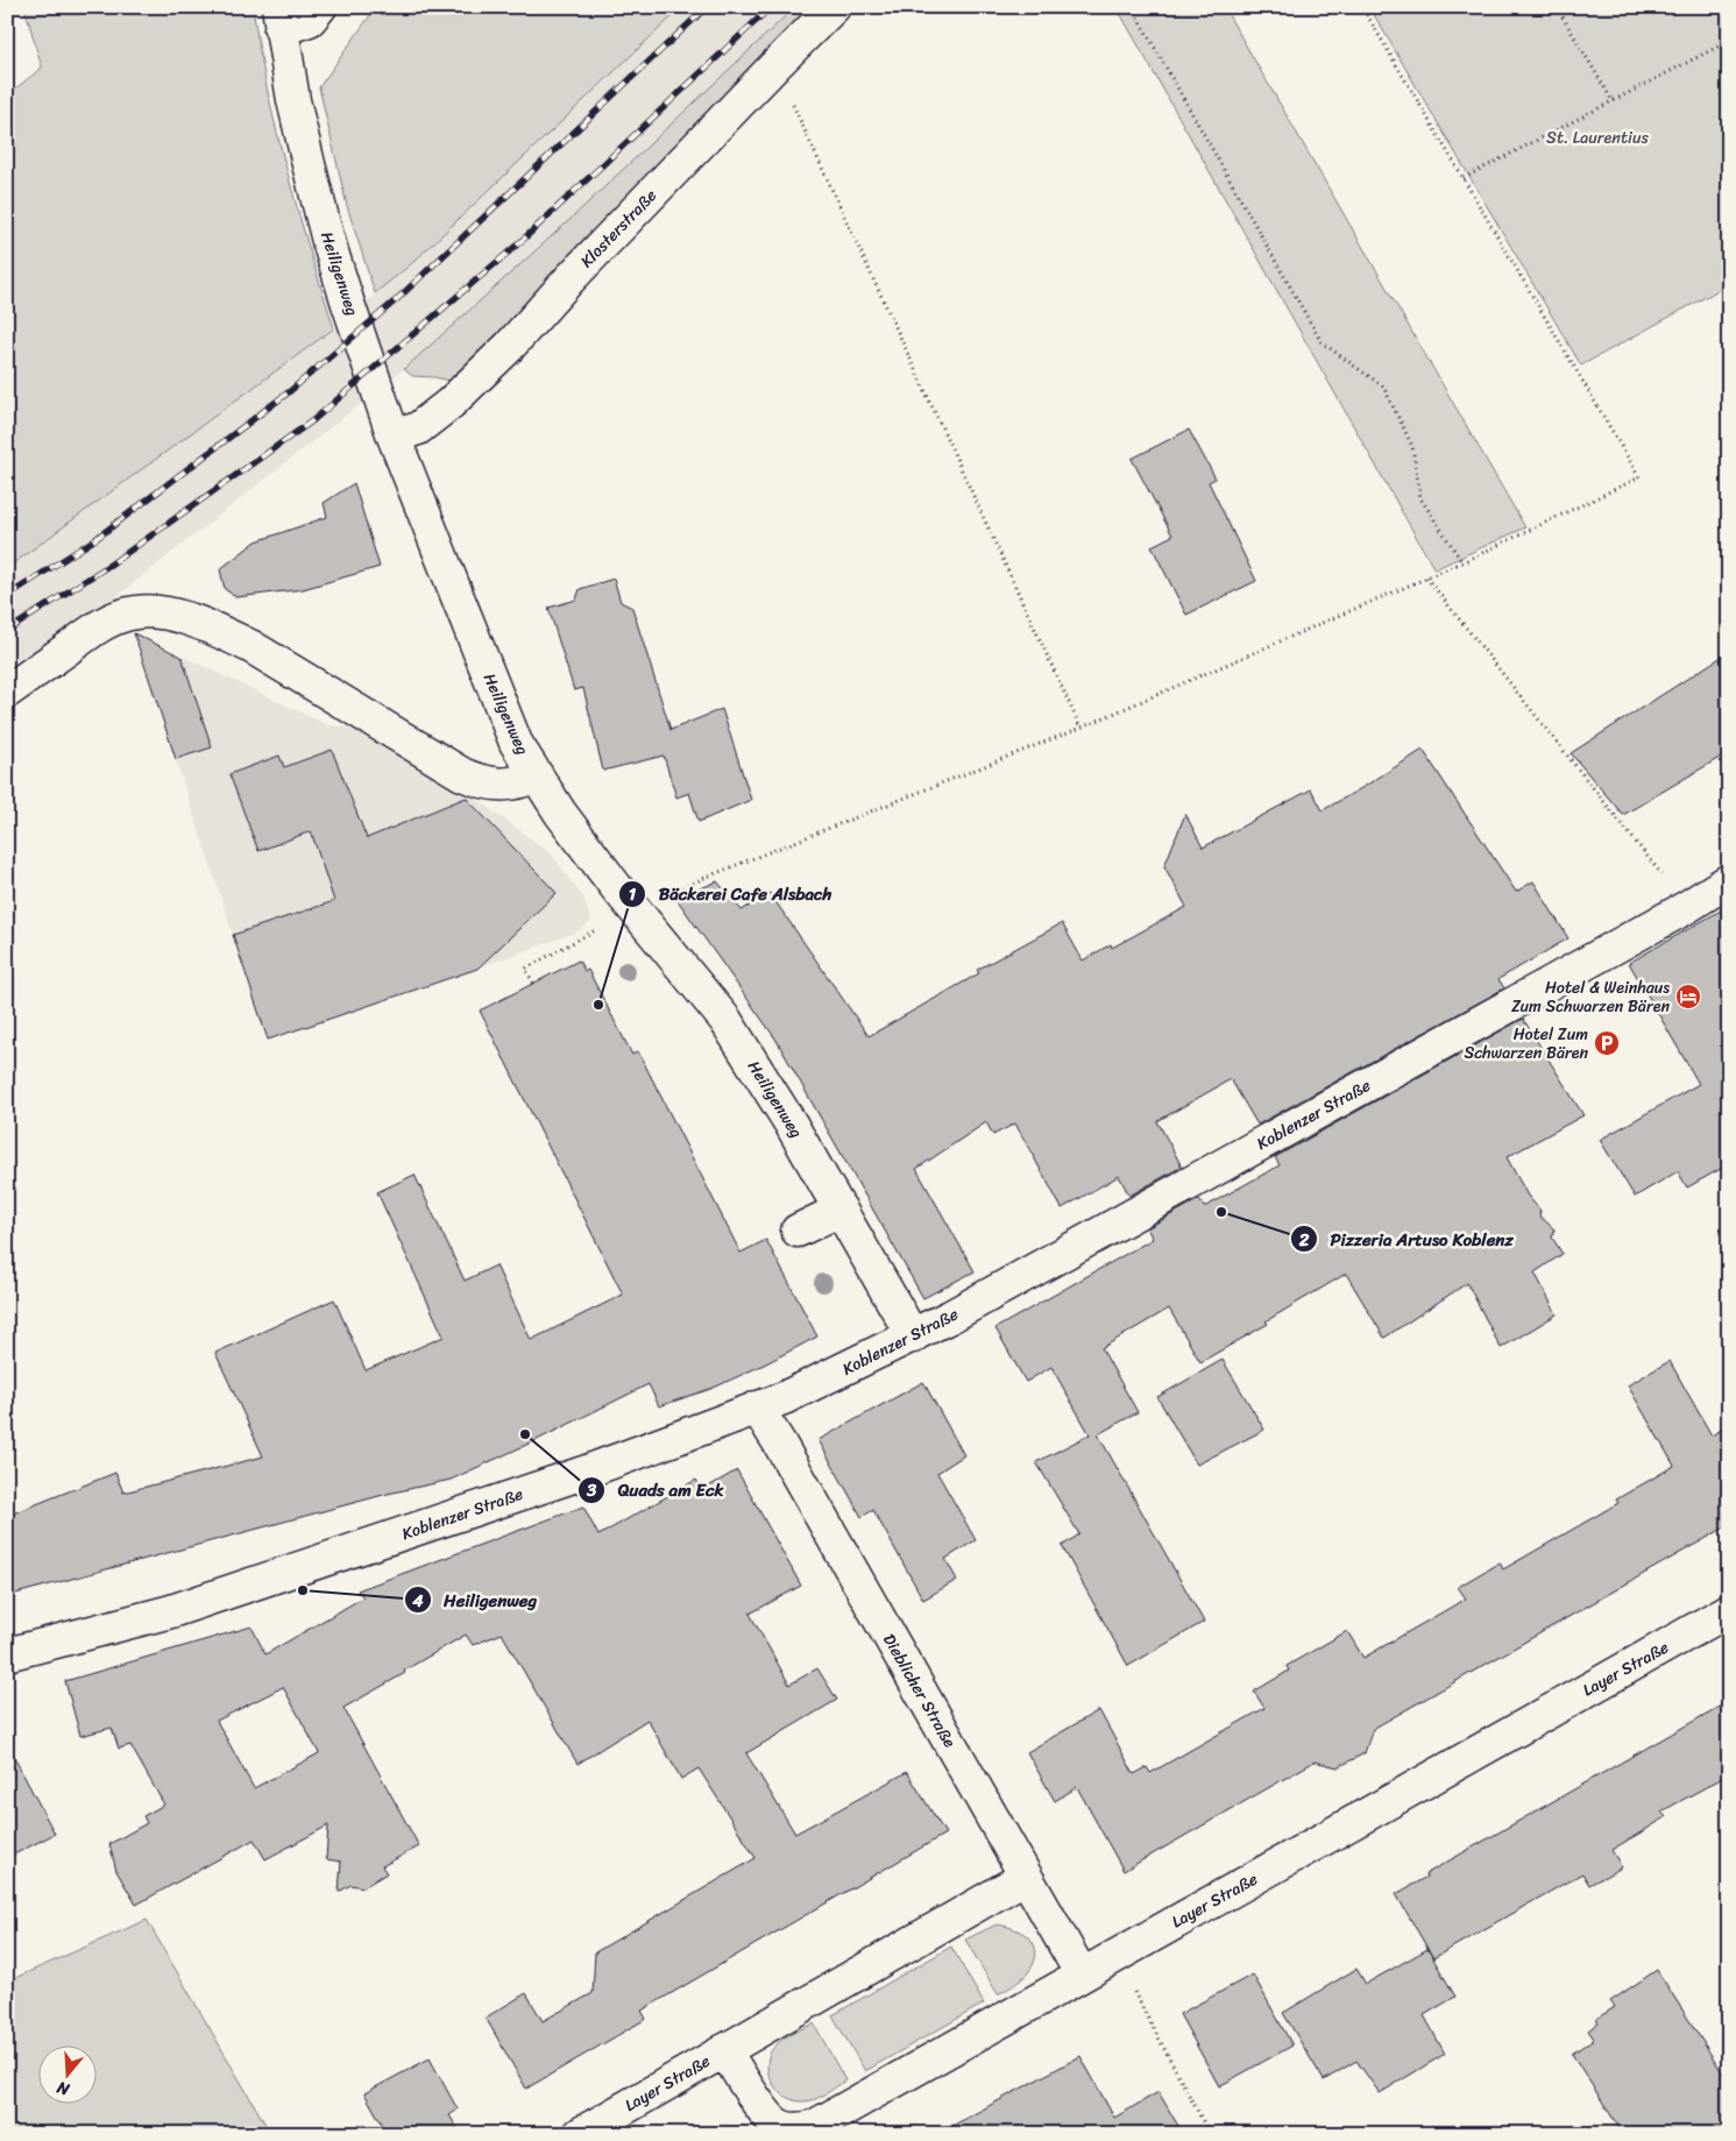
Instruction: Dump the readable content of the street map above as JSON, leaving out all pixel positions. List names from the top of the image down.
{
  "streets": {
    "street": [
      "Klosterstraße",
      "Heiligenweg",
      "Koblenzer Straße",
      "Layer Straße",
      "Dieblicher Straße"
    ]
  },
  "crossings": [
    ["Klosterstraße", "Heiligenweg"],
    ["Heiligenweg", "Koblenzer Straße"],
    ["Koblenzer Straße", "Dieblicher Straße"],
    ["Layer Straße", "Dieblicher Straße"]
  ],
  "parks": ["St. Laurentius"],
  "places": {
    "hotel": ["Hotel & Weinhaus Zum Schwarzen Bären"],
    "other": [
      "Bäckerei Cafe Alsbach",
      "Pizzeria Artuso Koblenz",
      "Quads am Eck",
      "Heiligenweg"
    ],
    "parking": ["Hotel Zum Schwarzen Bären"]
  },
  "north": "bottom"
}
